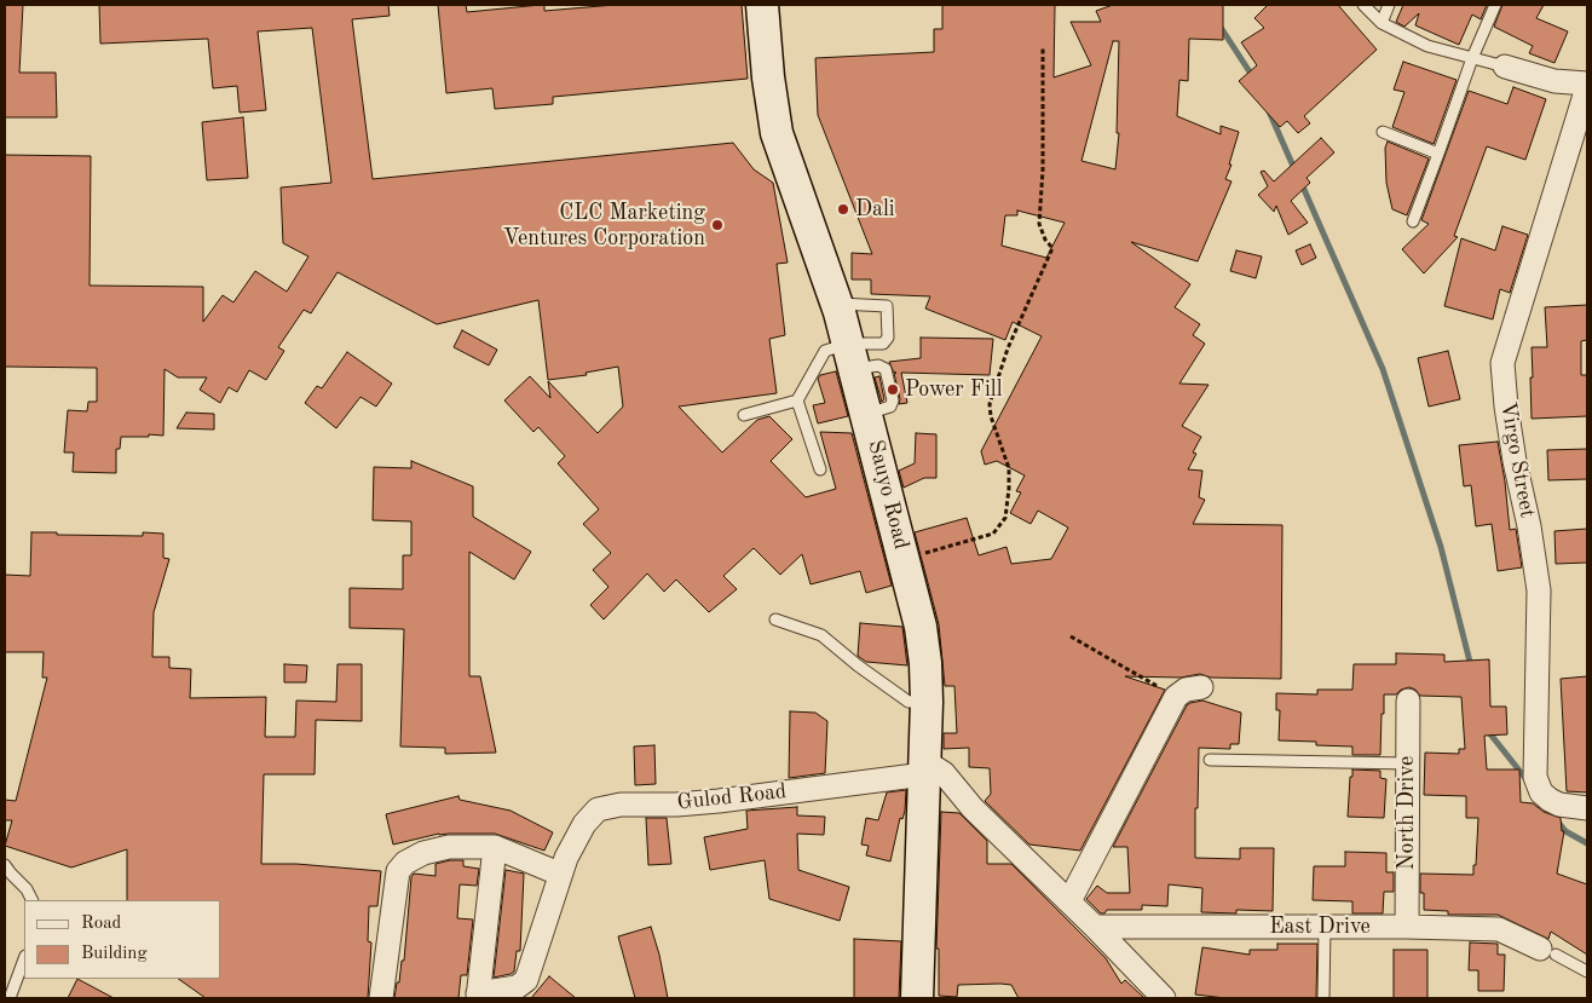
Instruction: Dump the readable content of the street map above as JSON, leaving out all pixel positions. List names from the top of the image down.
{
  "streets": {
    "main road": ["Sauyo Road"],
    "street": [
      "Virgo Street",
      "Gulod Road",
      "North Drive",
      "East Drive"
    ]
  },
  "crossings": [
    ["Sauyo Road", "Gulod Road"],
    ["North Drive", "East Drive"]
  ],
  "places": ["Dali", "CLC Marketing Ventures Corporation", "Power Fill"],
  "legend": ["Road", "Building"]
}
